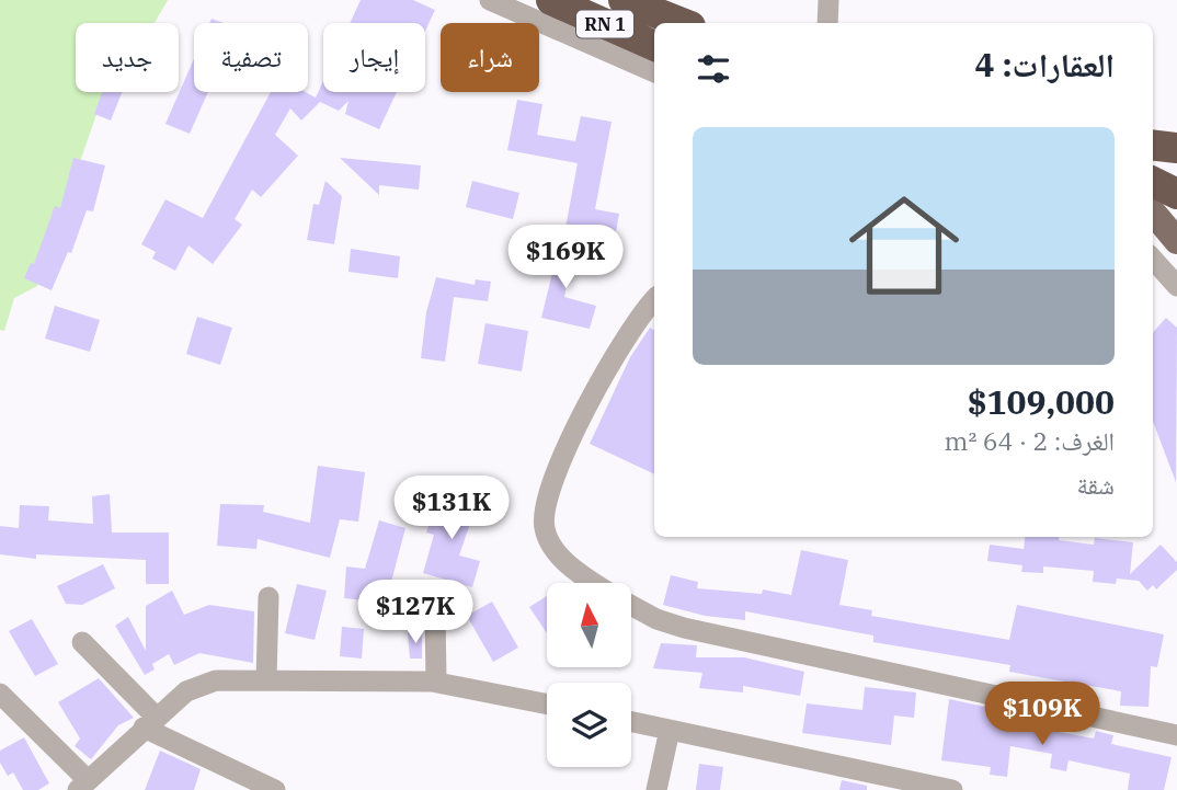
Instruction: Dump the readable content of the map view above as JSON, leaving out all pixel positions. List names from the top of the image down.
{
  "streets": {
    "highway": ["RN 1"]
  },
  "north": "top",
  "page": {
    "chip": [
      "شراء",
      "إيجار",
      "تصفية",
      "جديد"
    ],
    "heading": "العقارات: 4",
    "list": [
      {
        "name": "$109,000",
        "note": "الغرف: 2 · 64 m² · شقة"
      }
    ],
    "price": [
      "$169K",
      "$131K",
      "$127K",
      "$109K"
    ]
  }
}
